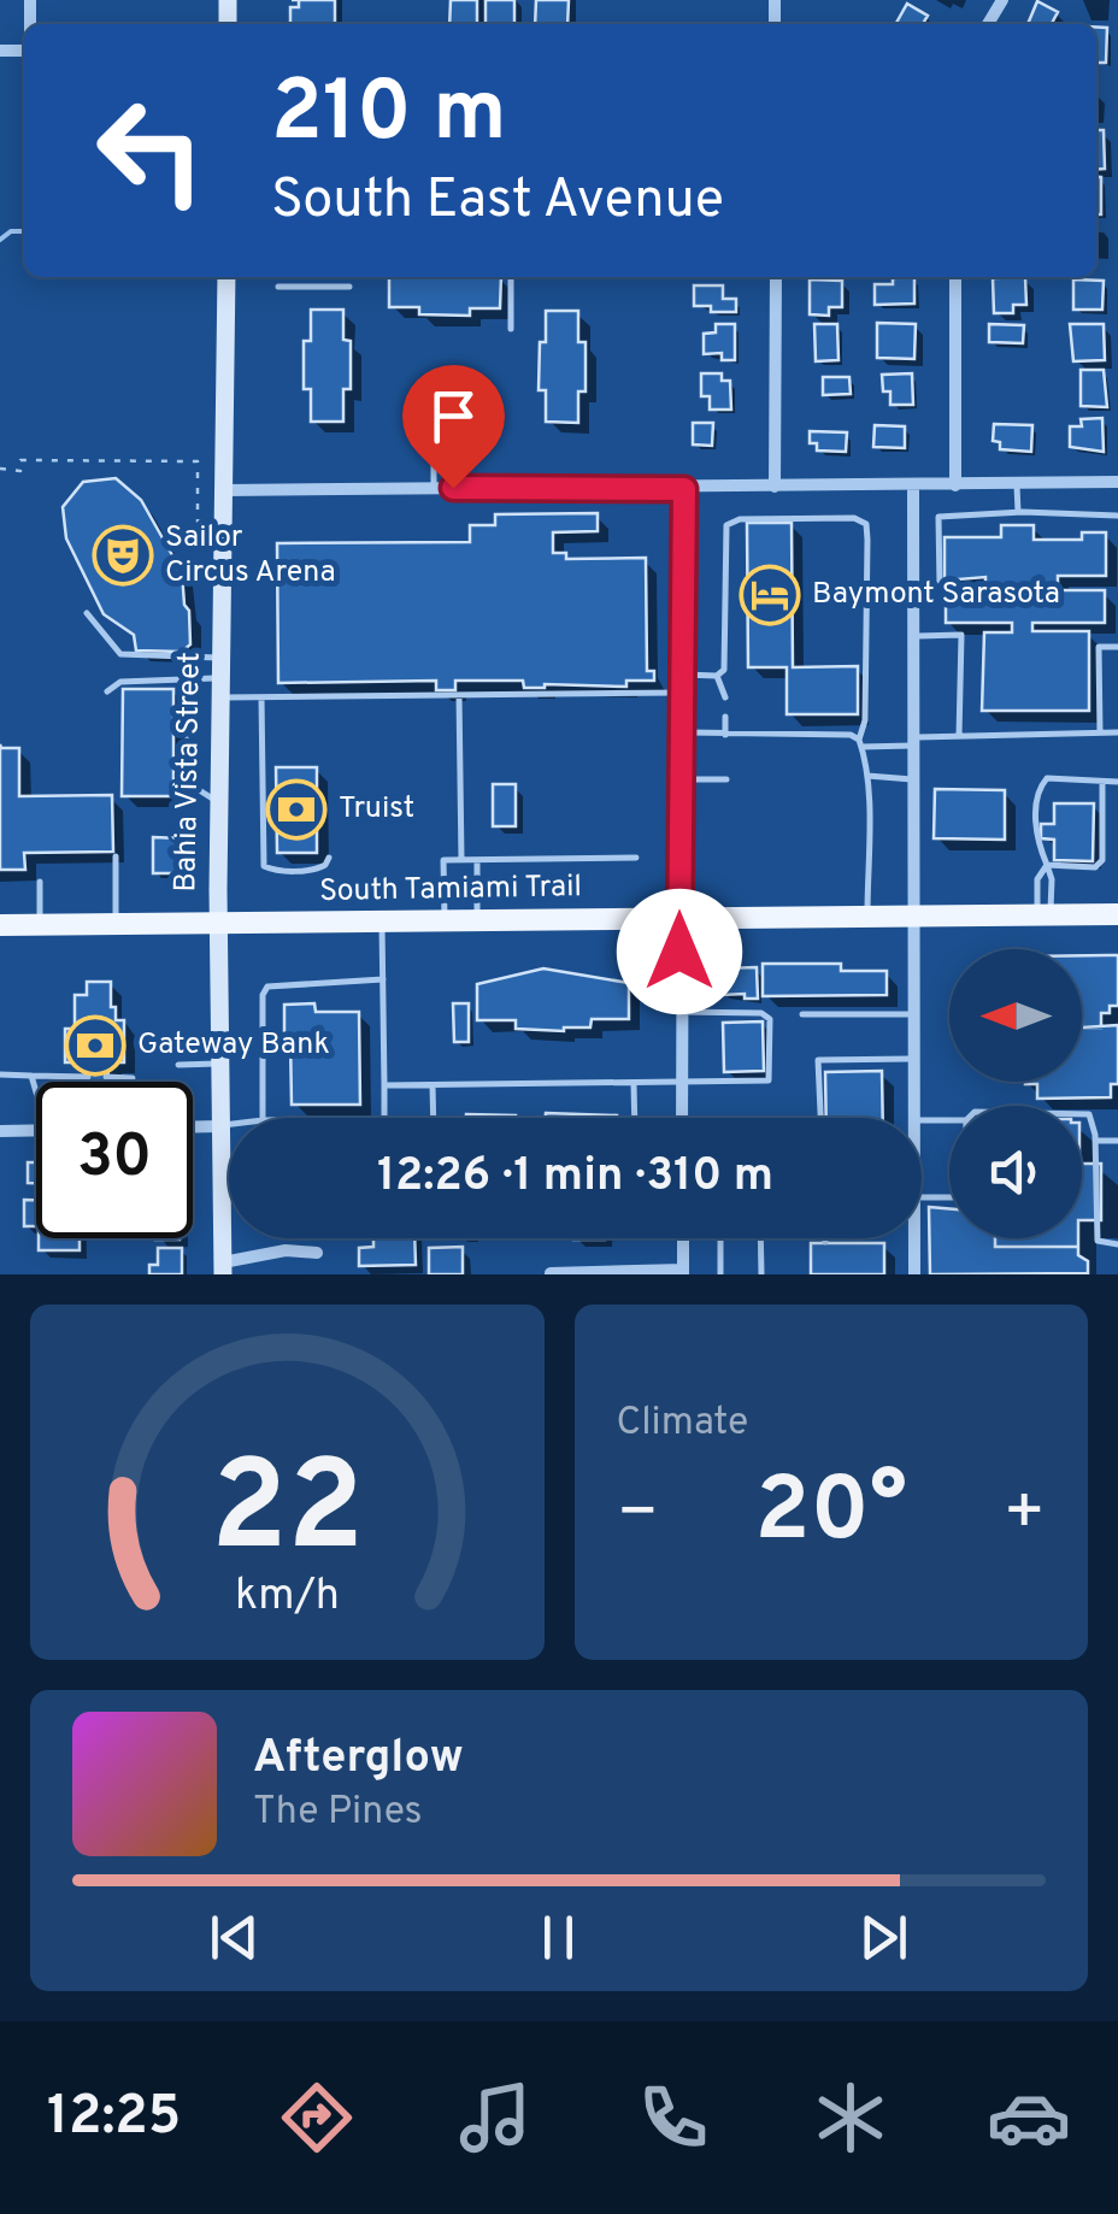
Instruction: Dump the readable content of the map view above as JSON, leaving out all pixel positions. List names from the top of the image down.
{
  "streets": {
    "main road": ["South Tamiami Trail"],
    "street": ["Bahia Vista Street"]
  },
  "crossings": [
    ["Bahia Vista Street", "South Tamiami Trail"]
  ],
  "places": {
    "theatre": ["Sailor Circus Arena"],
    "hotel": ["Baymont Sarasota"],
    "bank": ["Truist", "Gateway Bank"]
  },
  "north": "left",
  "page": {
    "turn": ["210 m", "South East Avenue"],
    "limit": "30",
    "trip": "12:26 · 1 min · 310 m",
    "tile": "Climate",
    "heat": ["−", "20°", "+"],
    "song": ["Afterglow", "The Pines"],
    "tabs": "12:25",
    "gauge": ["22", "km/h"]
  }
}
